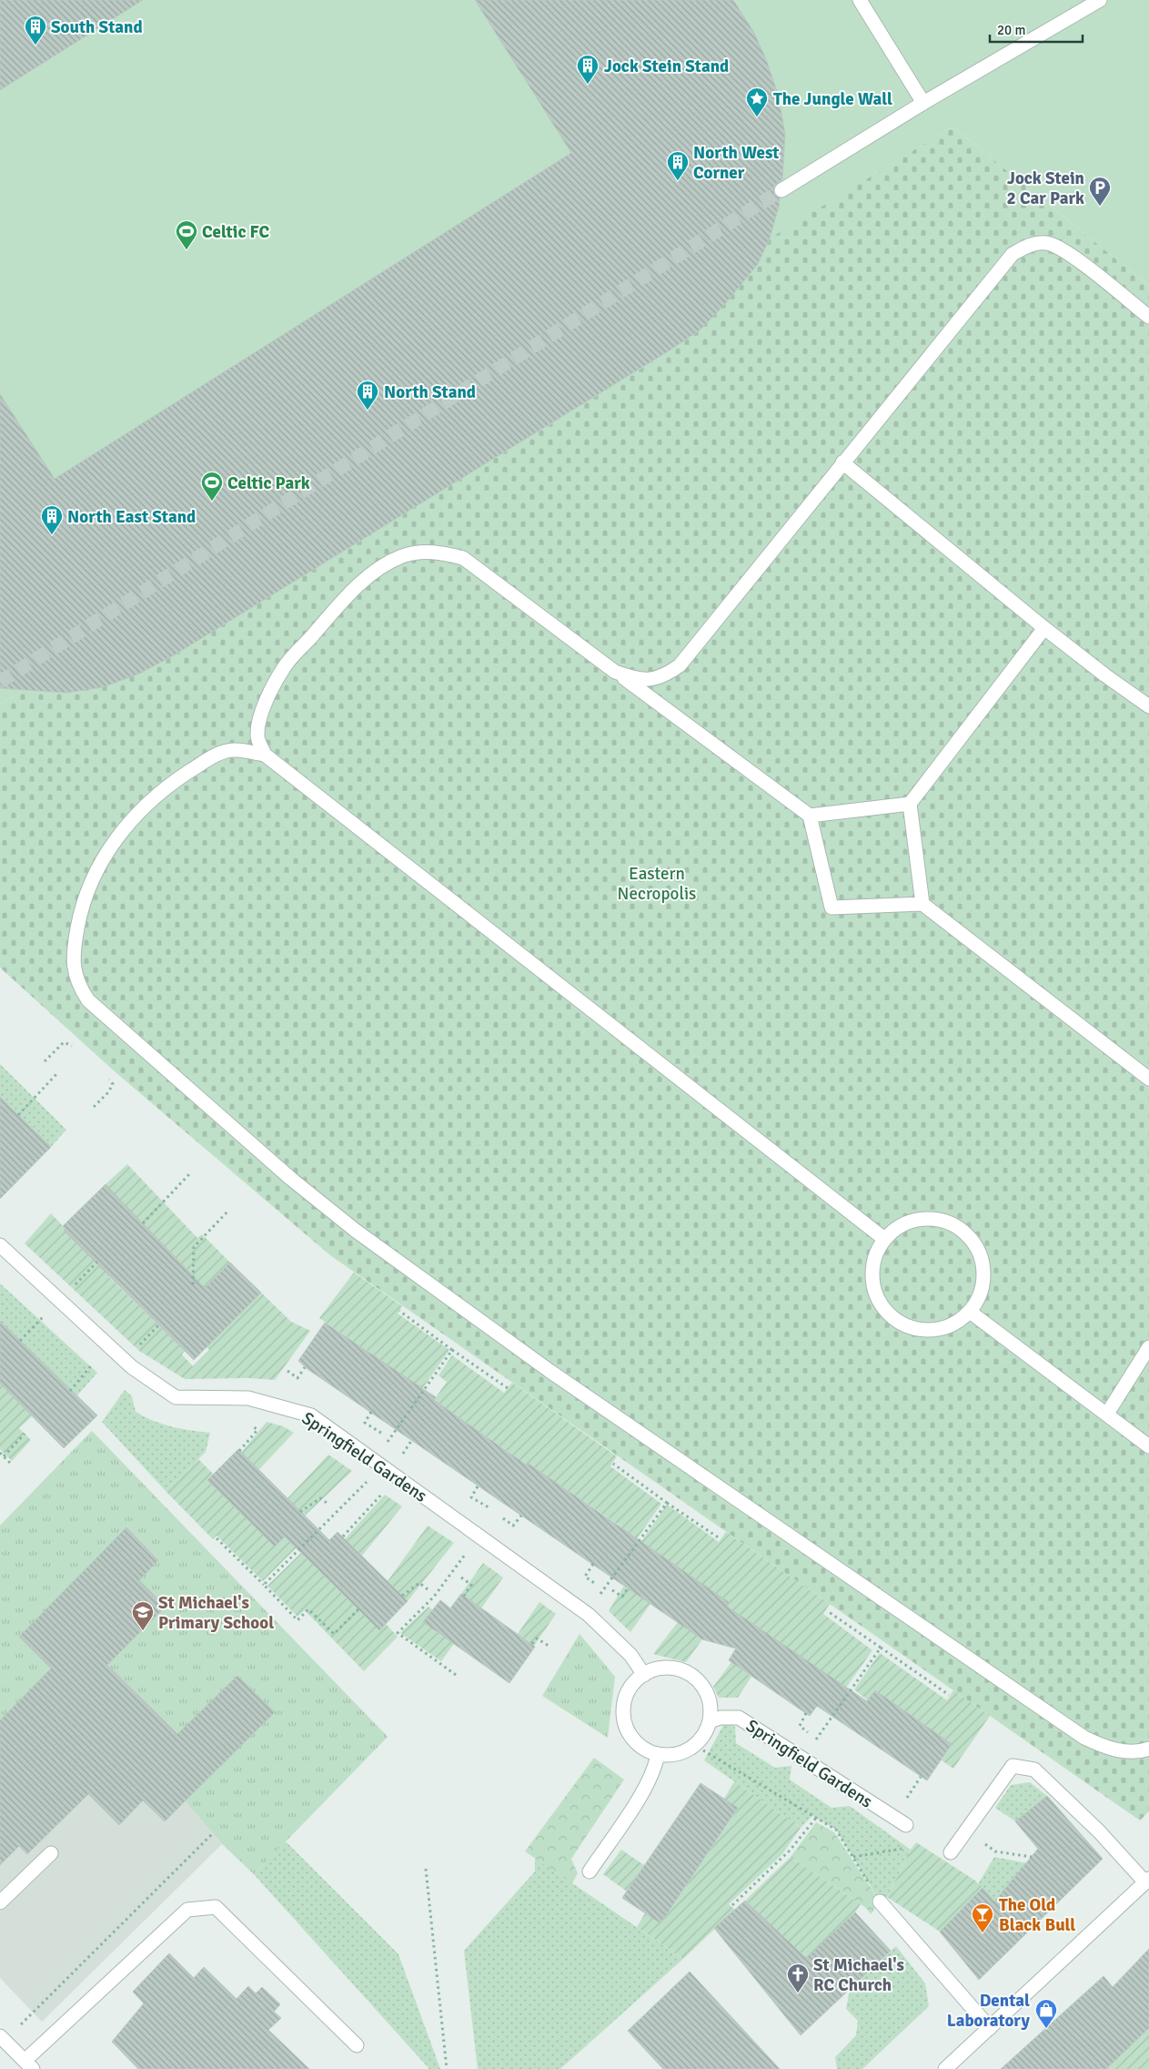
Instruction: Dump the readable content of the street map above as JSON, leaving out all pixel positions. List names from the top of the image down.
{
  "streets": {
    "street": ["Springfield Gardens"]
  },
  "parks": ["Eastern Necropolis"],
  "places": {
    "building": [
      "South Stand",
      "Jock Stein Stand",
      "North West Corner",
      "North Stand",
      "North East Stand"
    ],
    "place": ["The Jungle Wall"],
    "parking": ["Jock Stein 2 Car Park"],
    "sports": ["Celtic FC", "Celtic Park"],
    "school or university": ["St Michael's Primary School"],
    "bar": ["The Old Black Bull"],
    "church": ["St Michael's RC Church"],
    "shop": ["Dental Laboratory"]
  },
  "scale_bar": "20 m"
}
